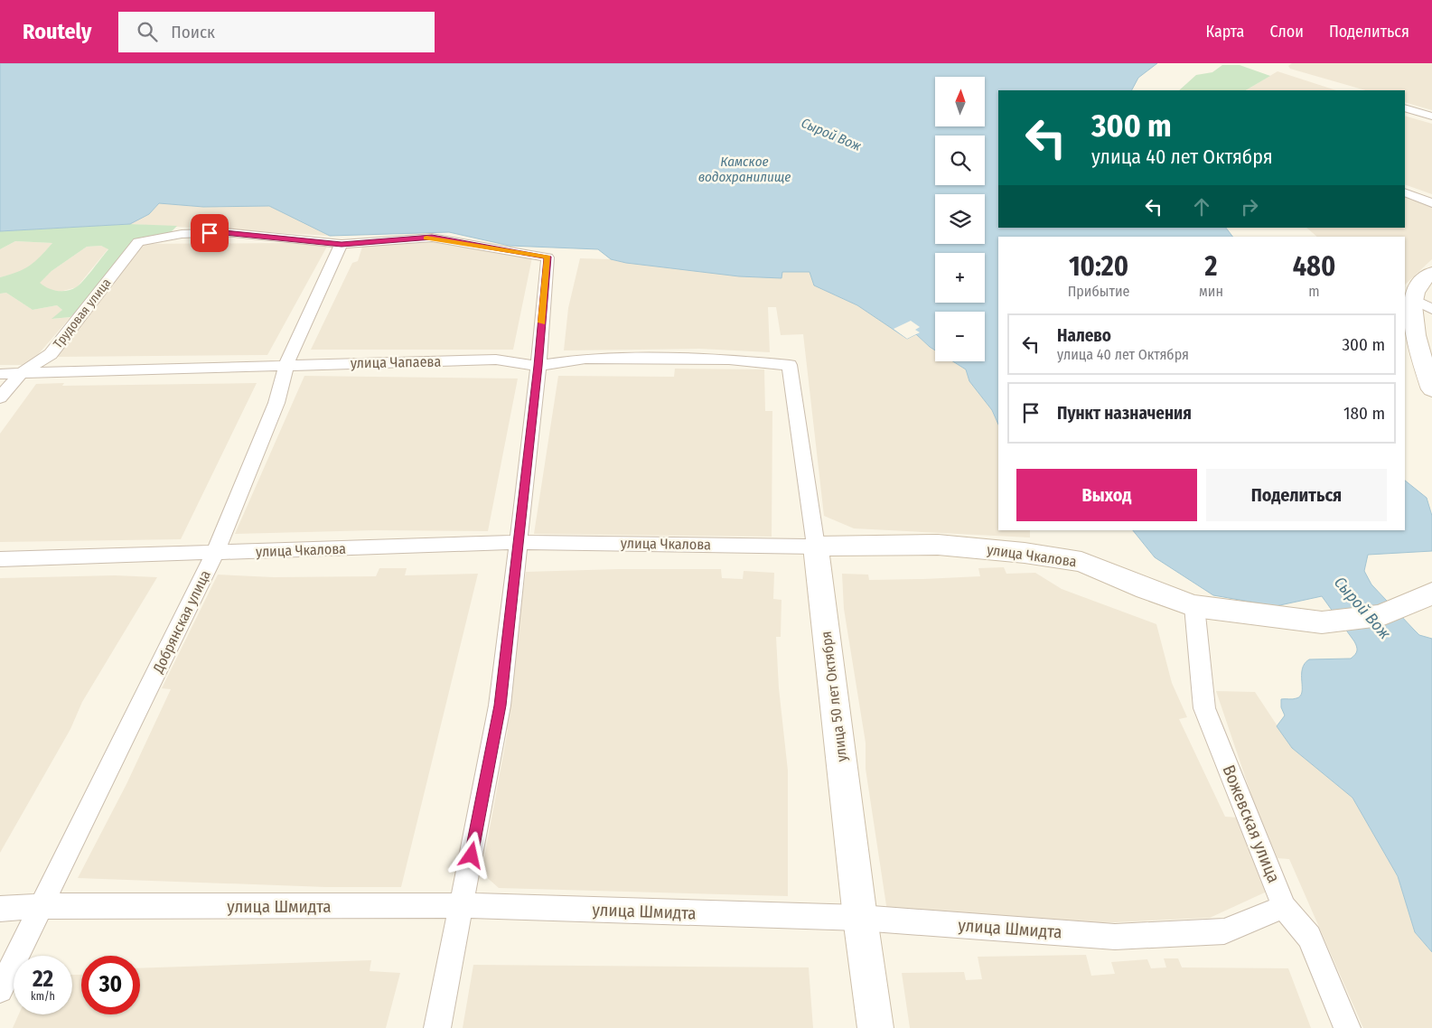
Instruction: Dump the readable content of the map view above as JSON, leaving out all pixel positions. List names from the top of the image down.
{
  "streets": {
    "main road": ["улица Чкалова", "улица 50 лет Октября"],
    "street": [
      "Трудовая улица",
      "улица Чапаева",
      "Добрянская улица",
      "Вожевская улица",
      "улица Шмидта"
    ]
  },
  "crossings": [
    ["Трудовая улица", "улица Чапаева"],
    ["Трудовая улица", "Добрянская улица"],
    ["улица Чапаева", "Добрянская улица"],
    ["улица Чапаева", "улица 50 лет Октября"],
    ["улица Чкалова", "Добрянская улица"],
    ["улица Чкалова", "улица 50 лет Октября"],
    ["улица Чкалова", "Вожевская улица"],
    ["Добрянская улица", "улица Шмидта"],
    ["улица 50 лет Октября", "улица Шмидта"],
    ["Вожевская улица", "улица Шмидта"]
  ],
  "water": ["Сырой Вож", "Камское водохранилище"],
  "north": "top",
  "page": {
    "header": "Routely",
    "search": "Поиск",
    "nav": ["Карта", "Слои", "Поделиться"],
    "map_buttons": ["+", "−"],
    "turn": ["300 m", "улица 40 лет Октября"],
    "eta": [
      "10:20",
      "Прибытие",
      "2",
      "мин",
      "480",
      "m"
    ],
    "list": [
      {
        "name": "Налево",
        "note": "улица 40 лет Октября",
        "value": "300 m"
      },
      {
        "name": "Пункт назначения",
        "value": "180 m"
      }
    ],
    "buttons": ["Выход", "Поделиться"],
    "speed": "22 km/h",
    "limit": "30"
  }
}
